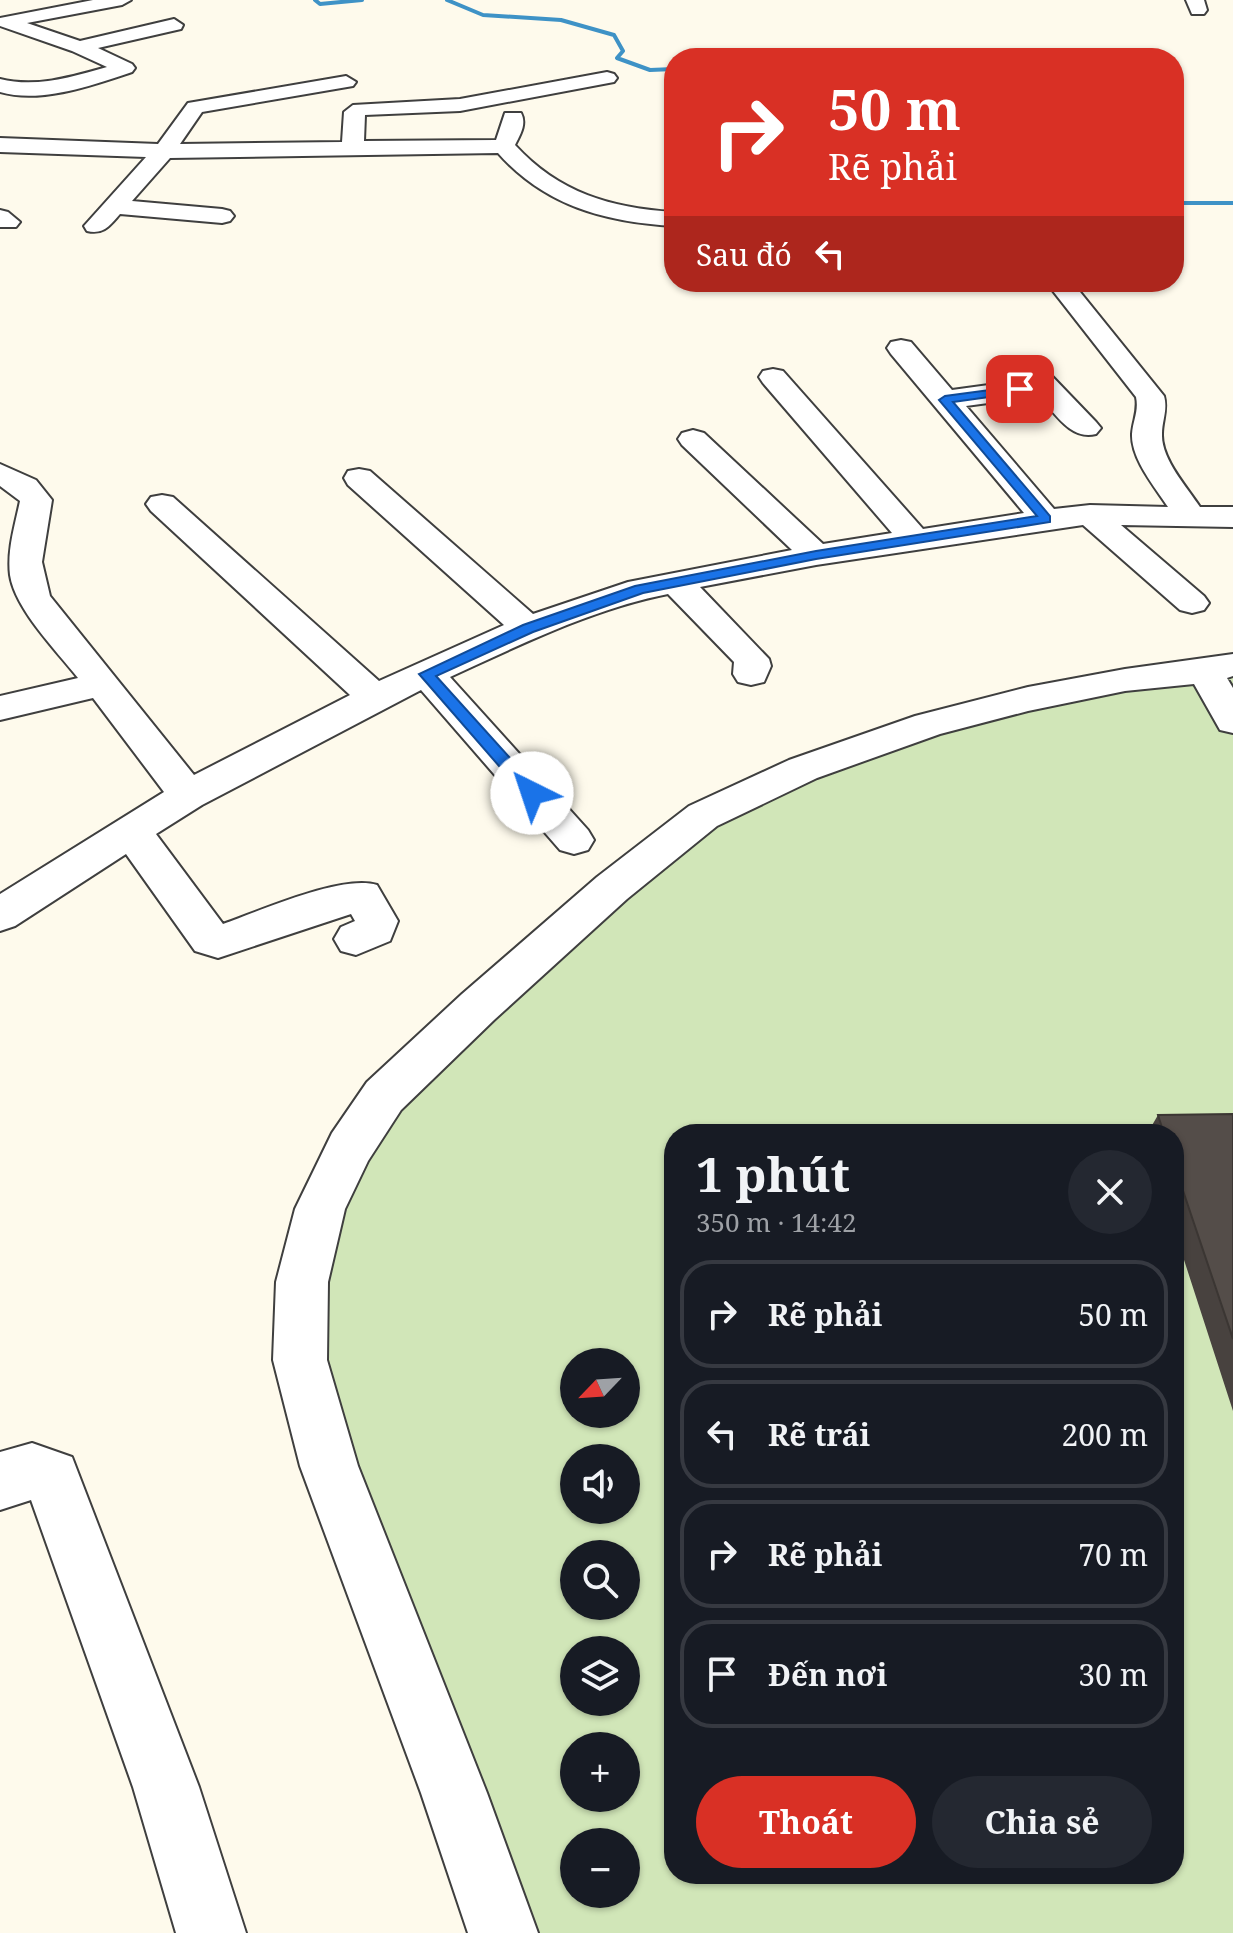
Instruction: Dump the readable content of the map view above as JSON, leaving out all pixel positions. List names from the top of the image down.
{
  "north": "bottom left",
  "page": {
    "turn": ["50 m", "Rẽ phải"],
    "then": "Sau đó",
    "heading": ["1 phút", "350 m · 14:42"],
    "list": [
      {
        "name": "Rẽ phải",
        "value": "50 m"
      },
      {
        "name": "Rẽ trái",
        "value": "200 m"
      },
      {
        "name": "Rẽ phải",
        "value": "70 m"
      },
      {
        "name": "Đến nơi",
        "value": "30 m"
      }
    ],
    "map_buttons": ["+", "−"],
    "buttons": ["Thoát", "Chia sẻ"]
  }
}
